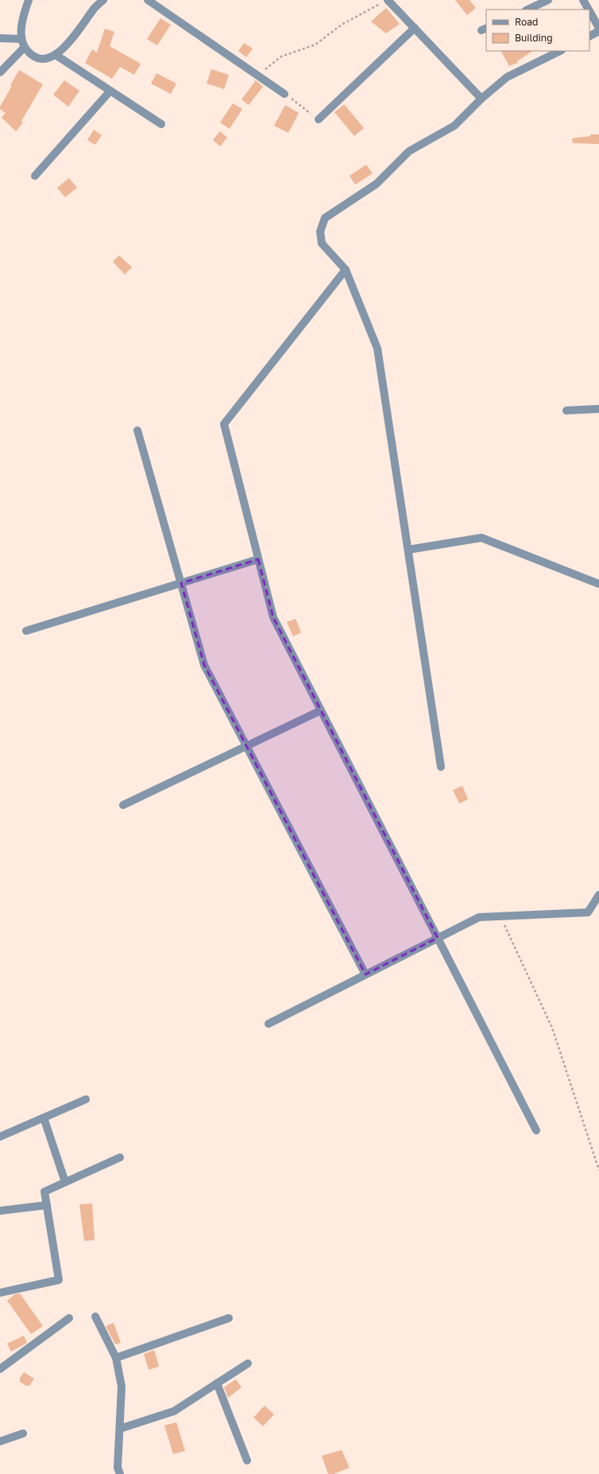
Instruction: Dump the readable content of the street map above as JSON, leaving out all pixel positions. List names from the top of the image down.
{
  "legend": ["Road", "Building"]
}
